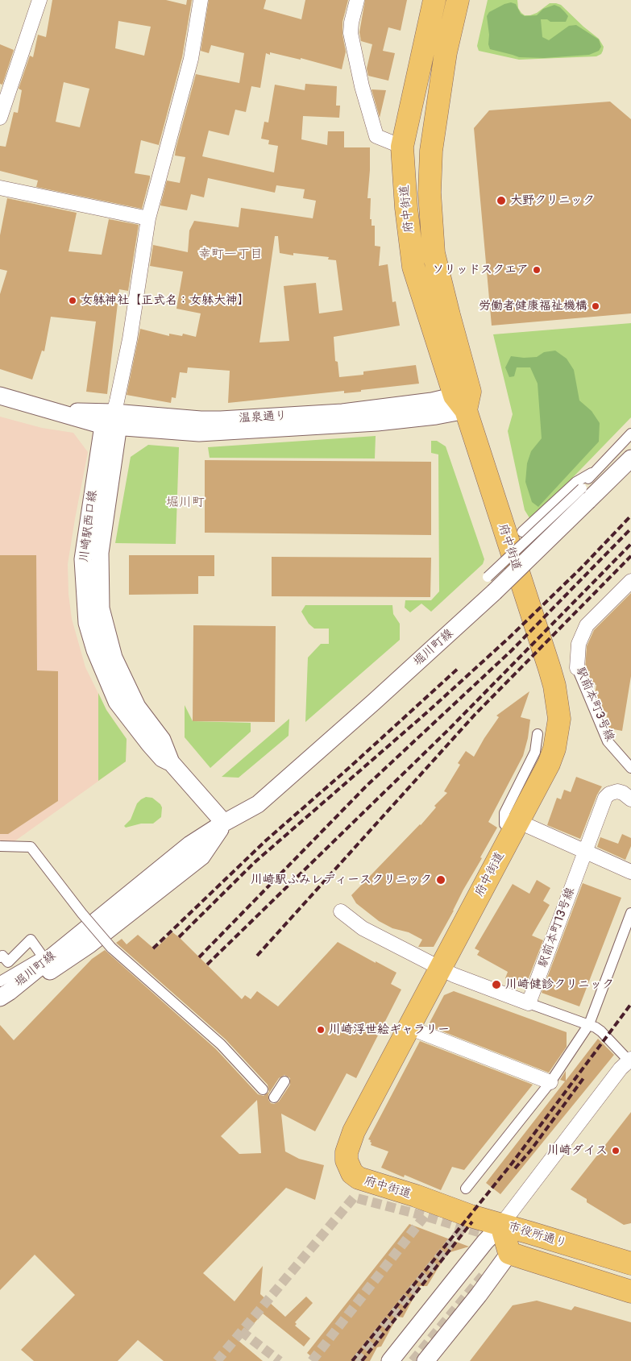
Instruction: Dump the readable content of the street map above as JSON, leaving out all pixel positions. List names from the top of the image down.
{
  "streets": {
    "main road": ["府中街道", "市役所通り"],
    "street": [
      "温泉通り",
      "川崎駅西口線",
      "堀川町線",
      "駅前本町3号線",
      "駅前本町13号線"
    ]
  },
  "crossings": [
    ["府中街道", "温泉通り"],
    ["府中街道", "市役所通り"],
    ["温泉通り", "川崎駅西口線"],
    ["川崎駅西口線", "堀川町線"]
  ],
  "districts": ["幸町一丁目", "堀川町"],
  "places": [
    "大野クリニック",
    "ソリッドスクエア",
    "女躰神社【正式名：女躰大神】",
    "労働者健康福祉機構",
    "川崎駅ふみレディースクリニック",
    "川崎健診クリニック",
    "川崎浮世絵ギャラリー",
    "川崎ダイス"
  ]
}
